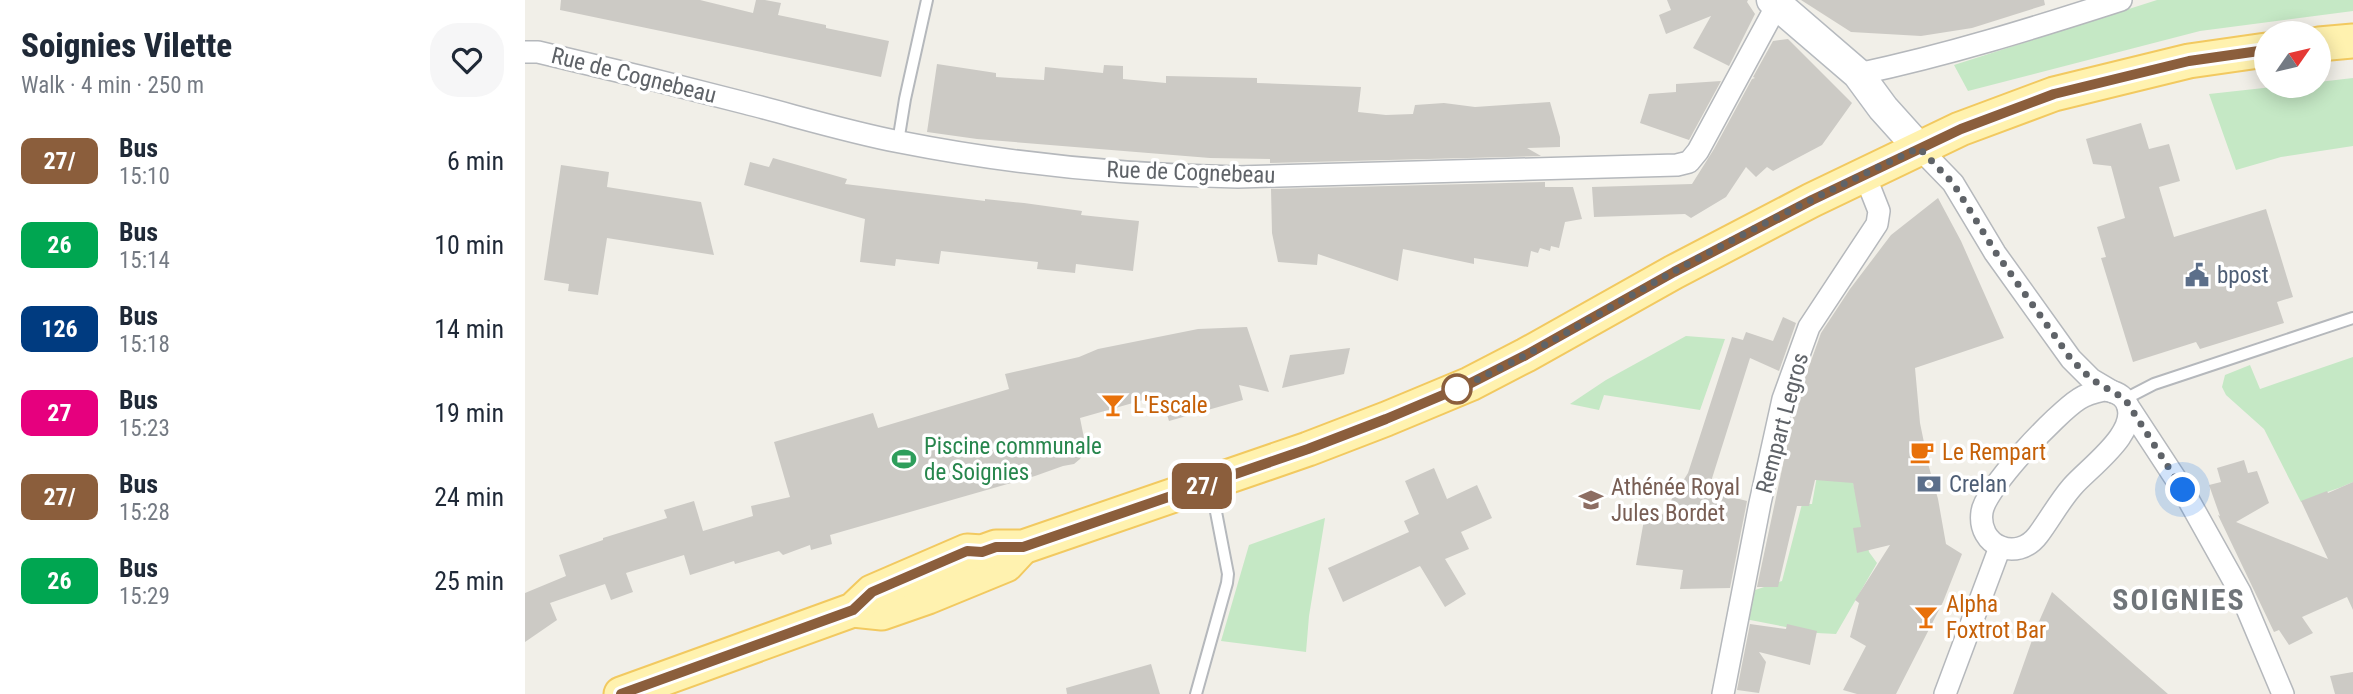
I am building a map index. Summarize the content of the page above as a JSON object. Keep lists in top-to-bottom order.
{
  "streets": {
    "street": ["Rue de Cognebeau", "Rempart Legros"]
  },
  "districts": ["SOIGNIES"],
  "places": {
    "public building": ["bpost"],
    "bar": ["L'Escale", "Alpha Foxtrot Bar"],
    "cafe": ["Le Rempart"],
    "sports": ["Piscine communale de Soignies"],
    "bank": ["Crelan"],
    "school or university": ["Athénée Royal Jules Bordet"]
  },
  "lines": ["bus line 27/"],
  "north": "top right",
  "page": {
    "heading": ["Soignies Vilette", "Walk · 4 min · 250 m"],
    "on_map": "27/",
    "list": [
      {
        "mark": "27/",
        "name": "Bus",
        "note": "15:10",
        "value": "6 min"
      },
      {
        "mark": "26",
        "name": "Bus",
        "note": "15:14",
        "value": "10 min"
      },
      {
        "mark": "126",
        "name": "Bus",
        "note": "15:18",
        "value": "14 min"
      },
      {
        "mark": "27",
        "name": "Bus",
        "note": "15:23",
        "value": "19 min"
      },
      {
        "mark": "27/",
        "name": "Bus",
        "note": "15:28",
        "value": "24 min"
      },
      {
        "mark": "26",
        "name": "Bus",
        "note": "15:29",
        "value": "25 min"
      }
    ]
  }
}
